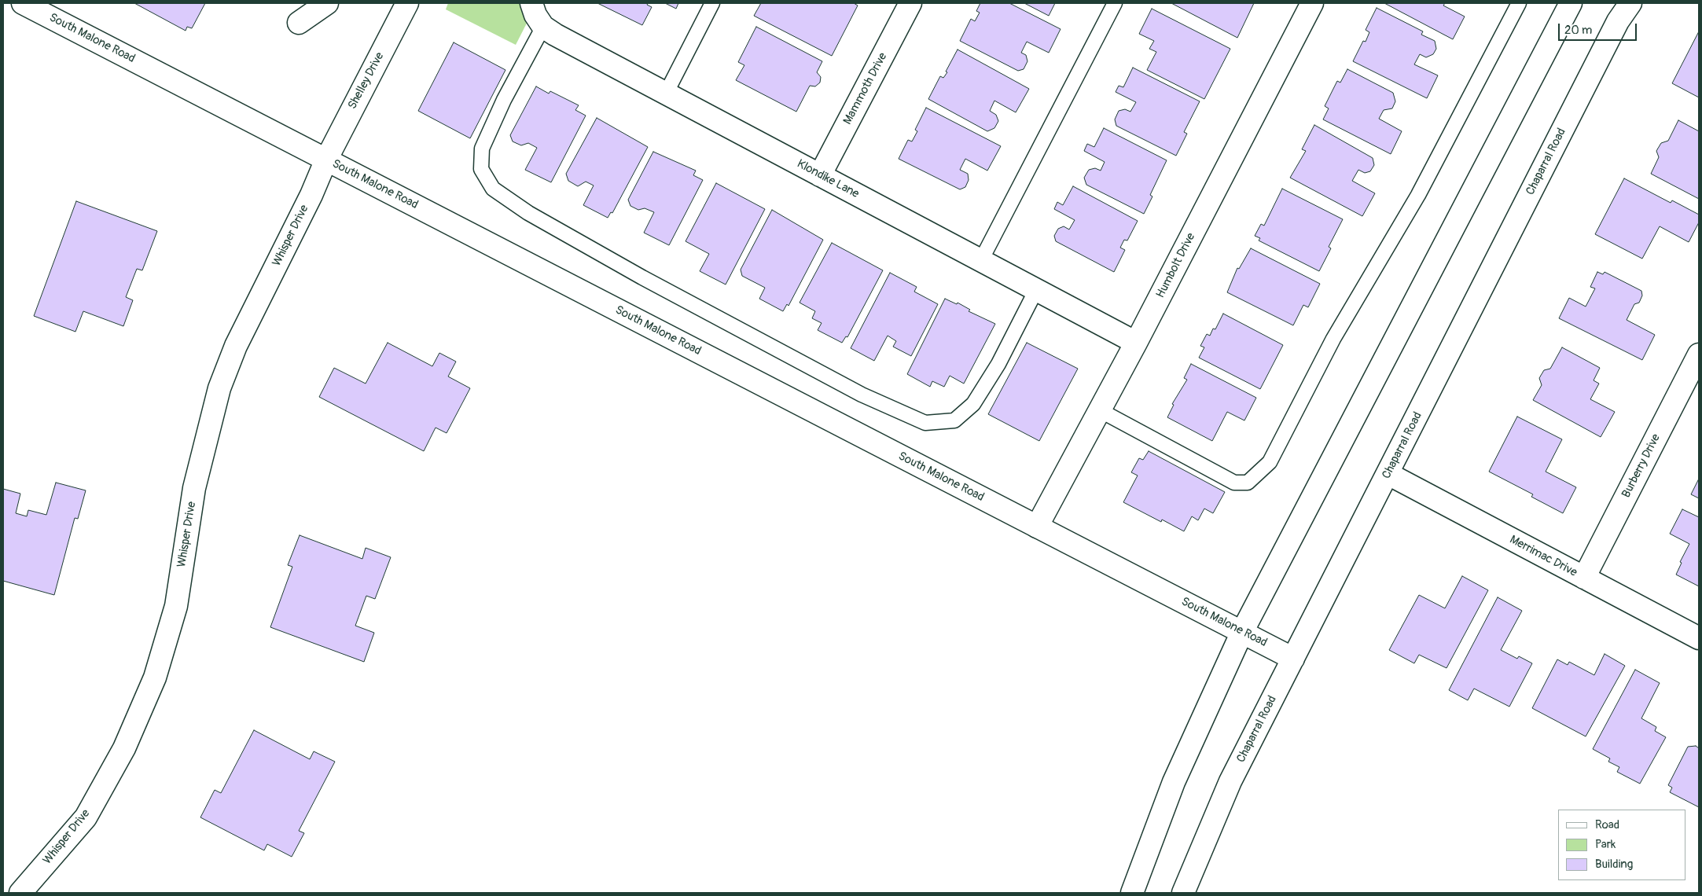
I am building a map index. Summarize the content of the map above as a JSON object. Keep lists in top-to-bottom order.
{
  "streets": {
    "street": [
      "South Malone Road",
      "Shelley Drive",
      "Mammoth Drive",
      "Chaparral Road",
      "Klondike Lane",
      "Whisper Drive",
      "Humbolt Drive",
      "Burberry Drive",
      "Merrimac Drive"
    ]
  },
  "crossings": [
    ["South Malone Road", "Shelley Drive"],
    ["South Malone Road", "Chaparral Road"],
    ["South Malone Road", "Whisper Drive"],
    ["South Malone Road", "Humbolt Drive"],
    ["Shelley Drive", "Whisper Drive"],
    ["Mammoth Drive", "Klondike Lane"],
    ["Chaparral Road", "Merrimac Drive"],
    ["Klondike Lane", "Humbolt Drive"],
    ["Burberry Drive", "Merrimac Drive"]
  ],
  "legend": ["Road", "Park", "Building"],
  "scale_bar": "20 m"
}
